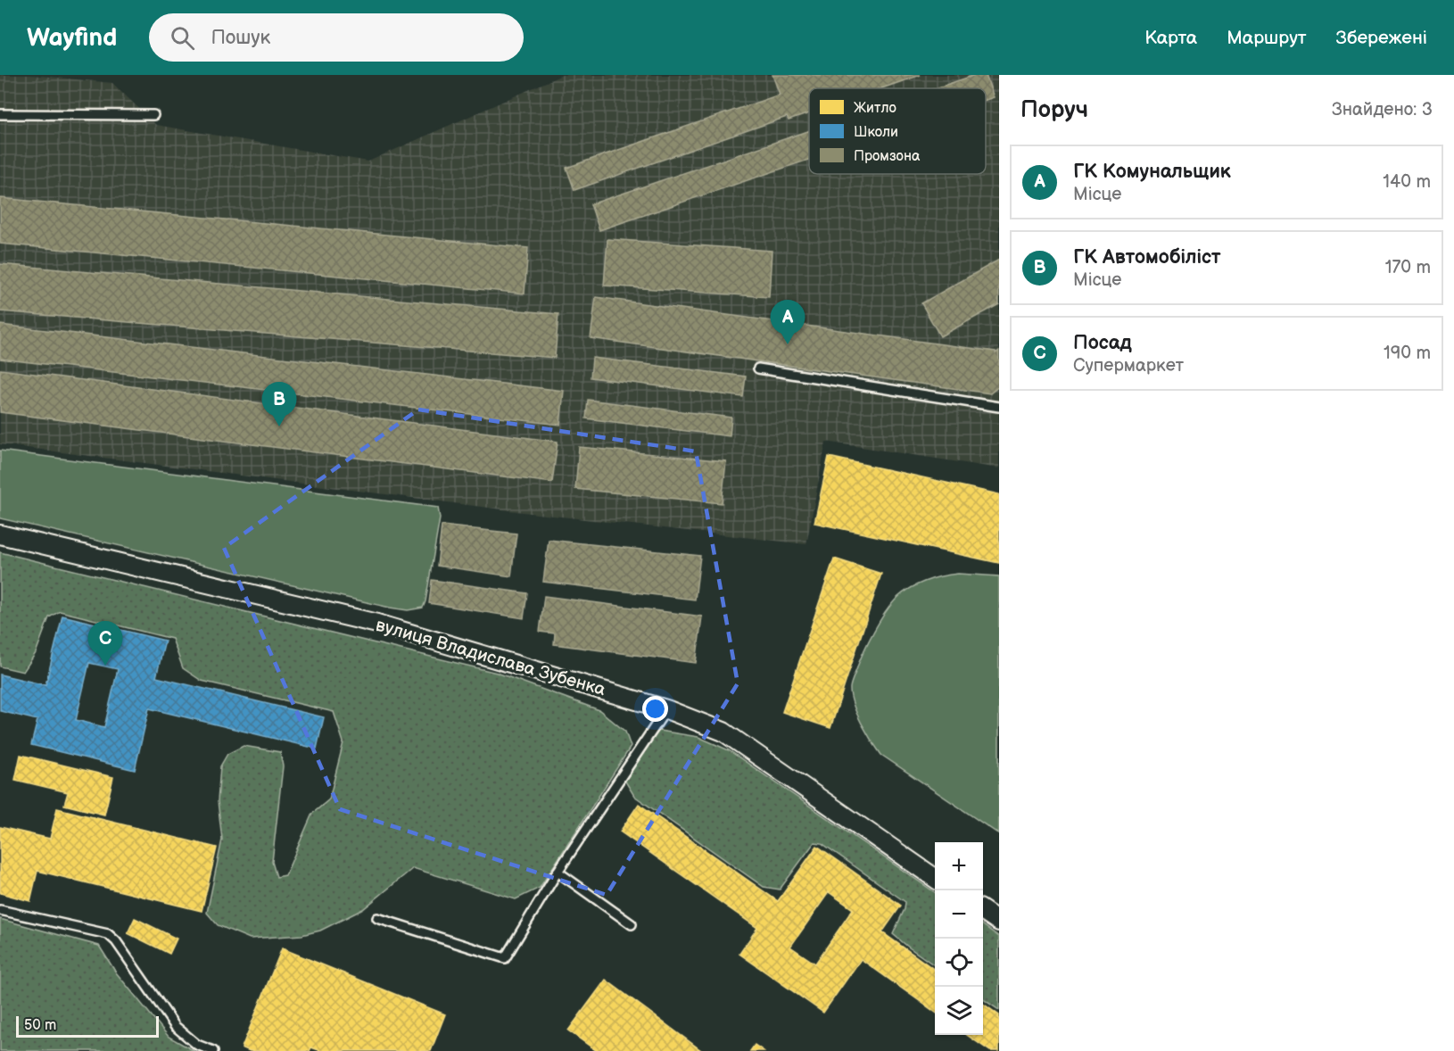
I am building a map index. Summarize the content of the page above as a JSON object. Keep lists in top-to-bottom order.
{
  "streets": {
    "street": ["вулиця Владислава Зубенка"]
  },
  "legend": ["Житло", "Школи", "Промзона"],
  "scale_bar": "50 m",
  "page": {
    "header": "Wayfind",
    "search": "Пошук",
    "nav": ["Карта", "Маршрут", "Збережені"],
    "heading": ["Поруч", "Знайдено: 3"],
    "list": [
      {
        "mark": "A",
        "name": "ГК Комунальщик",
        "note": "Місце",
        "value": "140 m"
      },
      {
        "mark": "B",
        "name": "ГК Автомобіліст",
        "note": "Місце",
        "value": "170 m"
      },
      {
        "mark": "C",
        "name": "Посад",
        "note": "Супермаркет",
        "value": "190 m"
      }
    ],
    "pins": ["A", "B", "C"],
    "map_buttons": ["+", "−"],
    "scale": "50 m"
  }
}
